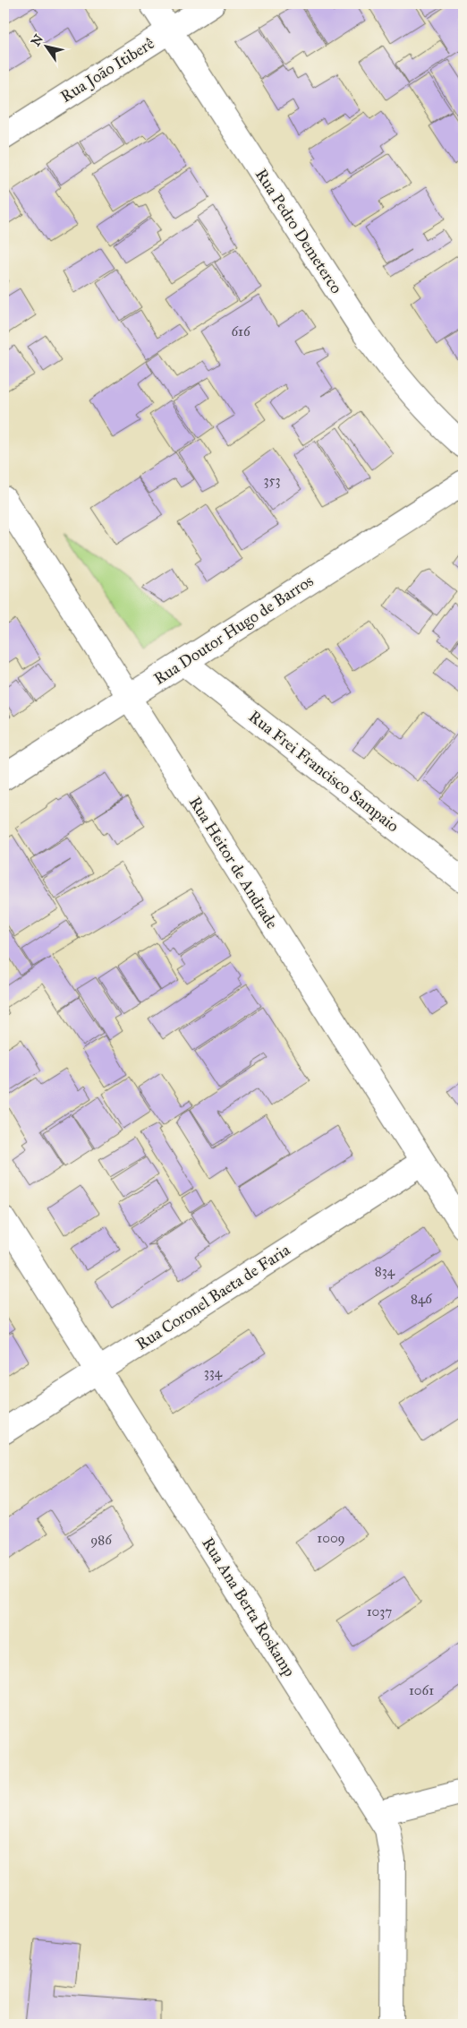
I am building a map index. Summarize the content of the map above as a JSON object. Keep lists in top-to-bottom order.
{
  "streets": {
    "street": [
      "Rua João Itiberê",
      "Rua Pedro Demeterco",
      "Rua Doutor Hugo de Barros",
      "Rua Frei Francisco Sampaio",
      "Rua Heitor de Andrade",
      "Rua Coronel Baeta de Faria",
      "Rua Ana Berta Roskamp"
    ]
  },
  "crossings": [
    ["Rua João Itiberê", "Rua Pedro Demeterco"],
    ["Rua Doutor Hugo de Barros", "Rua Frei Francisco Sampaio"],
    ["Rua Doutor Hugo de Barros", "Rua Heitor de Andrade"],
    ["Rua Heitor de Andrade", "Rua Coronel Baeta de Faria"],
    ["Rua Coronel Baeta de Faria", "Rua Ana Berta Roskamp"]
  ],
  "house_numbers": [
    "616",
    "353",
    "834",
    "846",
    "334",
    "1009",
    "986",
    "1037",
    "1061"
  ],
  "north": "top left"
}
